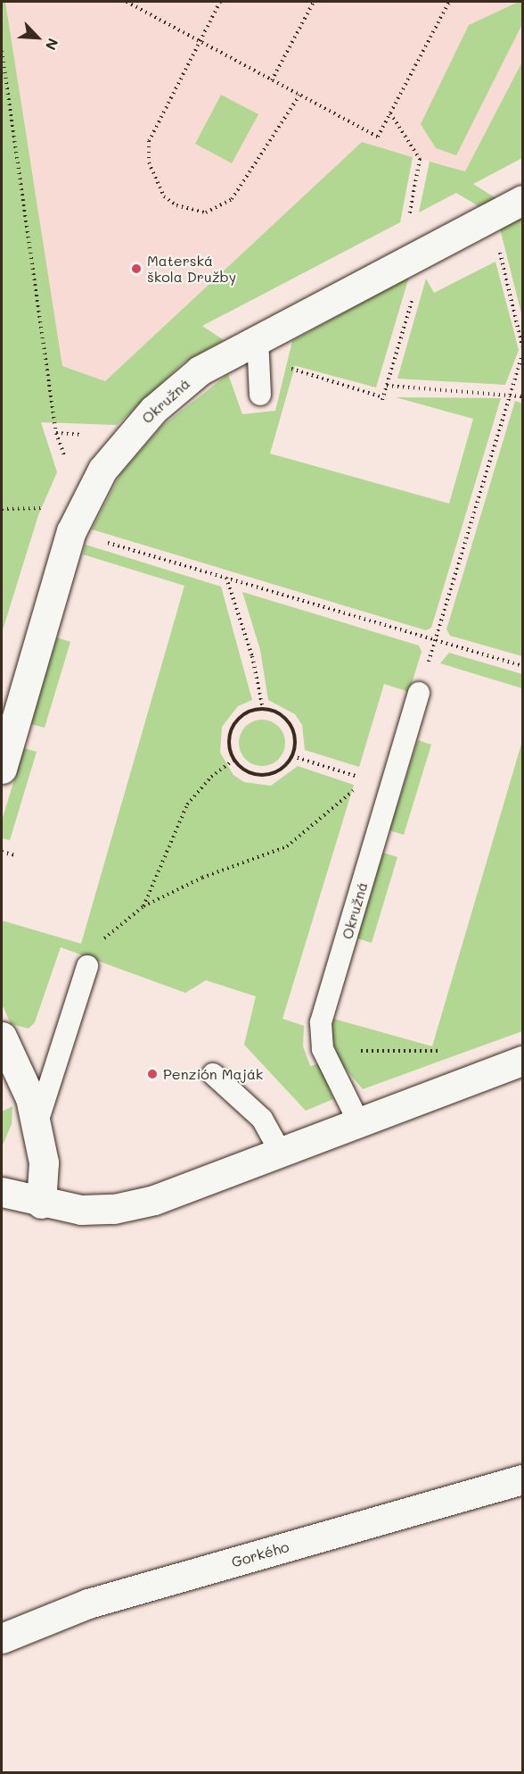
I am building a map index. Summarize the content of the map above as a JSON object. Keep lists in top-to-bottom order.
{
  "streets": {
    "street": ["Okružná", "Gorkého"]
  },
  "places": ["Materská škola Družby", "Penzión Maják"],
  "north": "bottom right"
}
